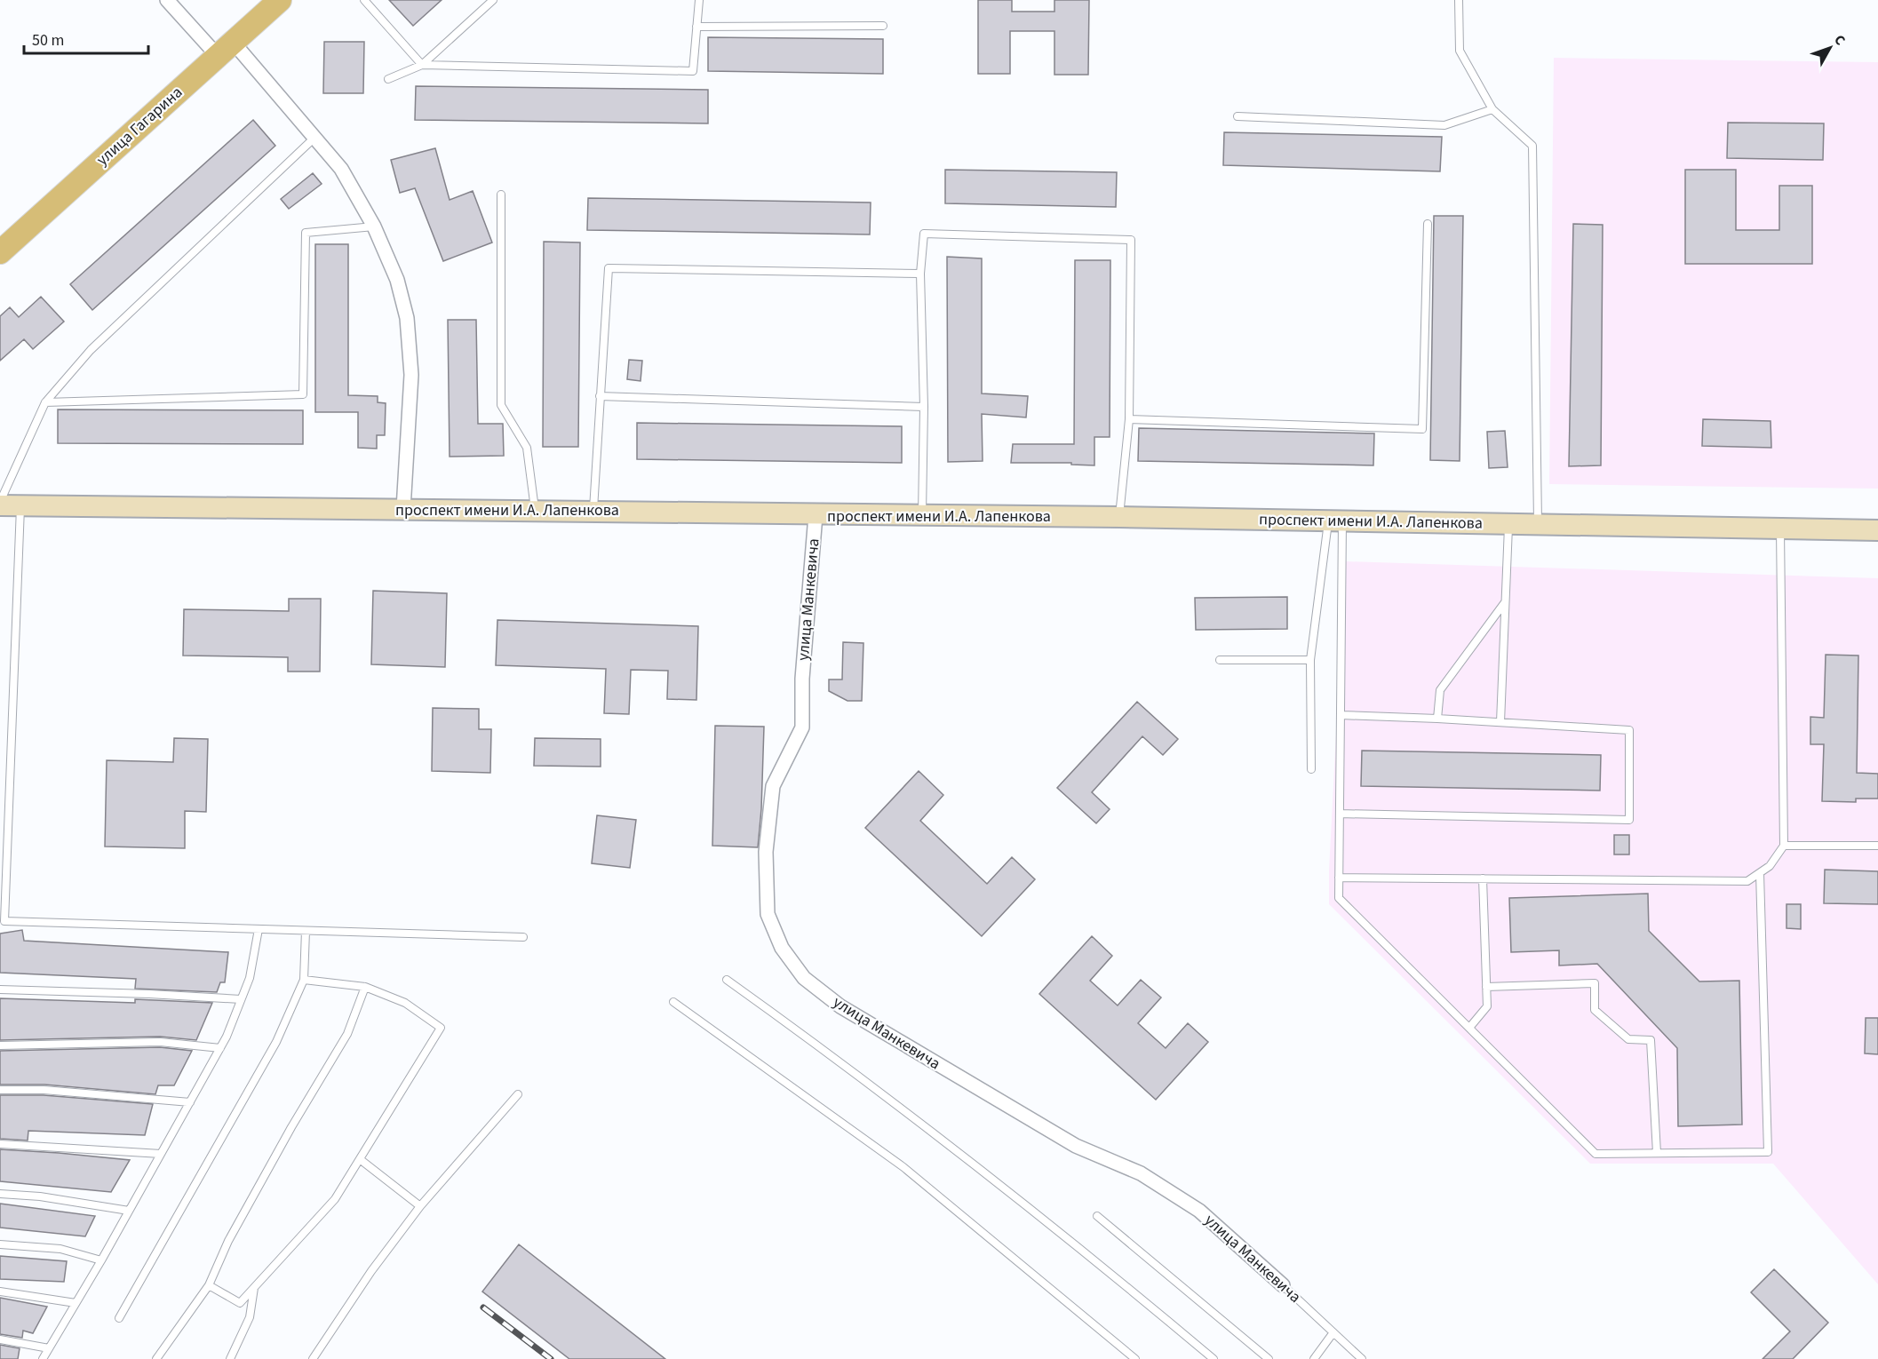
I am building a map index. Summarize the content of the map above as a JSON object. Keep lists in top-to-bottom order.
{
  "streets": {
    "main road": ["улица Гагарина", "проспект имени И.А. Лапенкова"],
    "street": ["улица Манкевича"]
  },
  "crossings": [
    ["проспект имени И.А. Лапенкова", "улица Манкевича"]
  ],
  "scale_bar": "50 m",
  "north": "top right"
}
